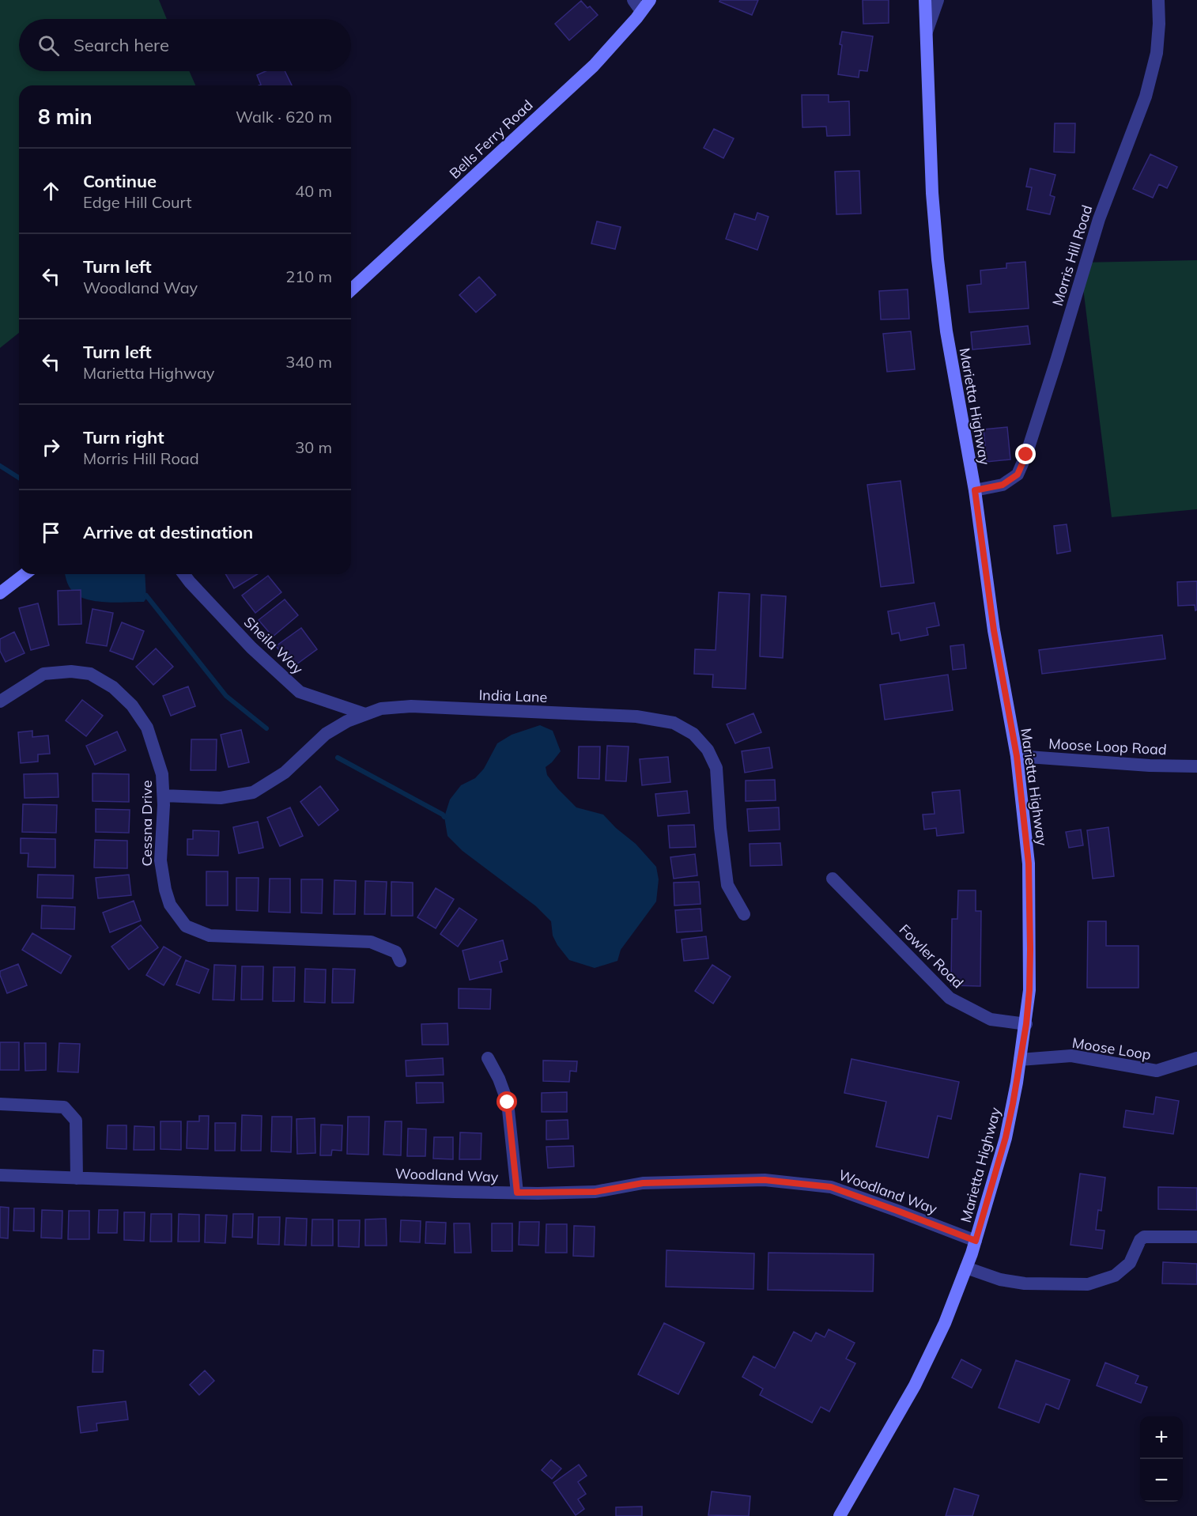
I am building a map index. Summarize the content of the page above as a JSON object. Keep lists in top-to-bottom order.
{
  "streets": {
    "main road": ["Bells Ferry Road", "Marietta Highway"],
    "street": [
      "Morris Hill Road",
      "Sheila Way",
      "India Lane",
      "Moose Loop Road",
      "Cessna Drive",
      "Fowler Road",
      "Moose Loop",
      "Woodland Way"
    ]
  },
  "crossings": [
    ["Morris Hill Road", "Marietta Highway"],
    ["Marietta Highway", "Moose Loop Road"],
    ["Marietta Highway", "Fowler Road"],
    ["Marietta Highway", "Moose Loop"],
    ["Marietta Highway", "Woodland Way"],
    ["Sheila Way", "India Lane"],
    ["India Lane", "Cessna Drive"]
  ],
  "page": {
    "search": "Search here",
    "heading": ["8 min", "Walk · 620 m"],
    "list": [
      ["Continue", "Edge Hill Court", "40 m"],
      ["Turn left", "Woodland Way", "210 m"],
      ["Turn left", "Marietta Highway", "340 m"],
      ["Turn right", "Morris Hill Road", "30 m"],
      "Arrive at destination"
    ],
    "map_buttons": ["+", "−"]
  }
}
